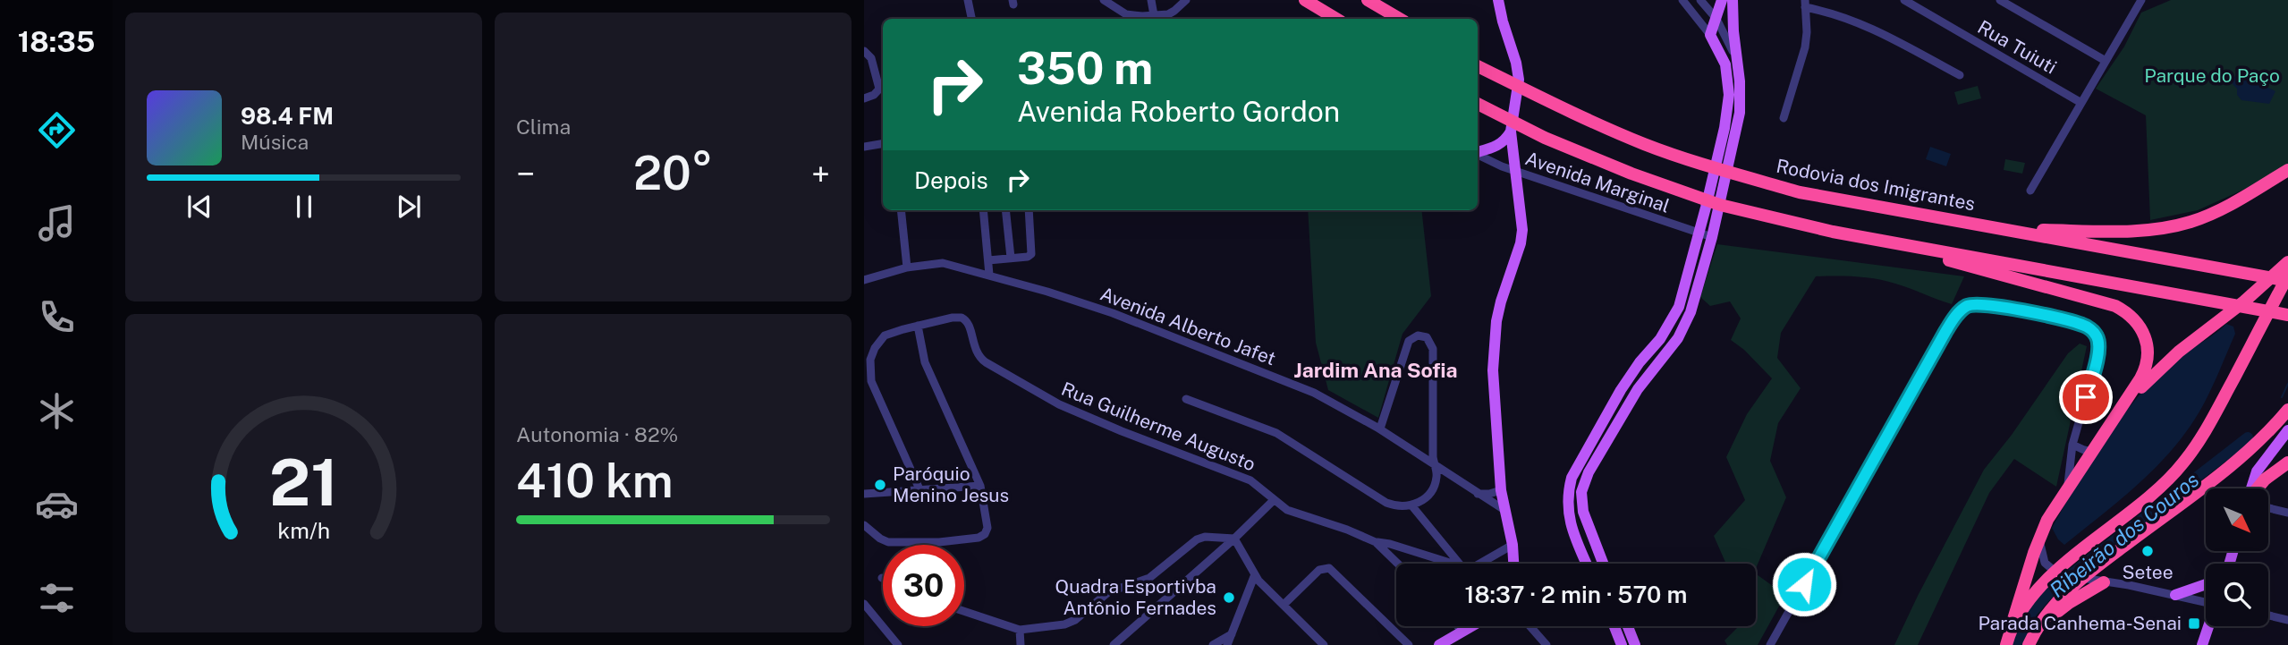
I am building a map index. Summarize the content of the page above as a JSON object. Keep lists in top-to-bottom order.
{
  "streets": {
    "highway": ["Rodovia dos Imigrantes"],
    "street": [
      "Rua Tuiuti",
      "Avenida Marginal",
      "Avenida Alberto Jafet",
      "Rua Guilherme Augusto"
    ]
  },
  "districts": ["Jardim Ana Sofia"],
  "water": ["Ribeirão dos Couros"],
  "parks": ["Parque do Paço"],
  "places": {
    "other": ["Paróquio Menino Jesus", "Setee", "Quadra Esportivba Antônio Fernades"],
    "transit": ["Parada Canhema-Senai"]
  },
  "north": "bottom right",
  "page": {
    "tabs": "18:35",
    "tile": [
      "Clima",
      ["Autonomia · 82%", "410 km"]
    ],
    "turn": ["350 m", "Avenida Roberto Gordon"],
    "song": ["98.4 FM", "Música"],
    "heat": ["−", "20°", "+"],
    "then": "Depois",
    "limit": "30",
    "trip": "18:37 · 2 min · 570 m",
    "gauge": ["21", "km/h"]
  }
}
